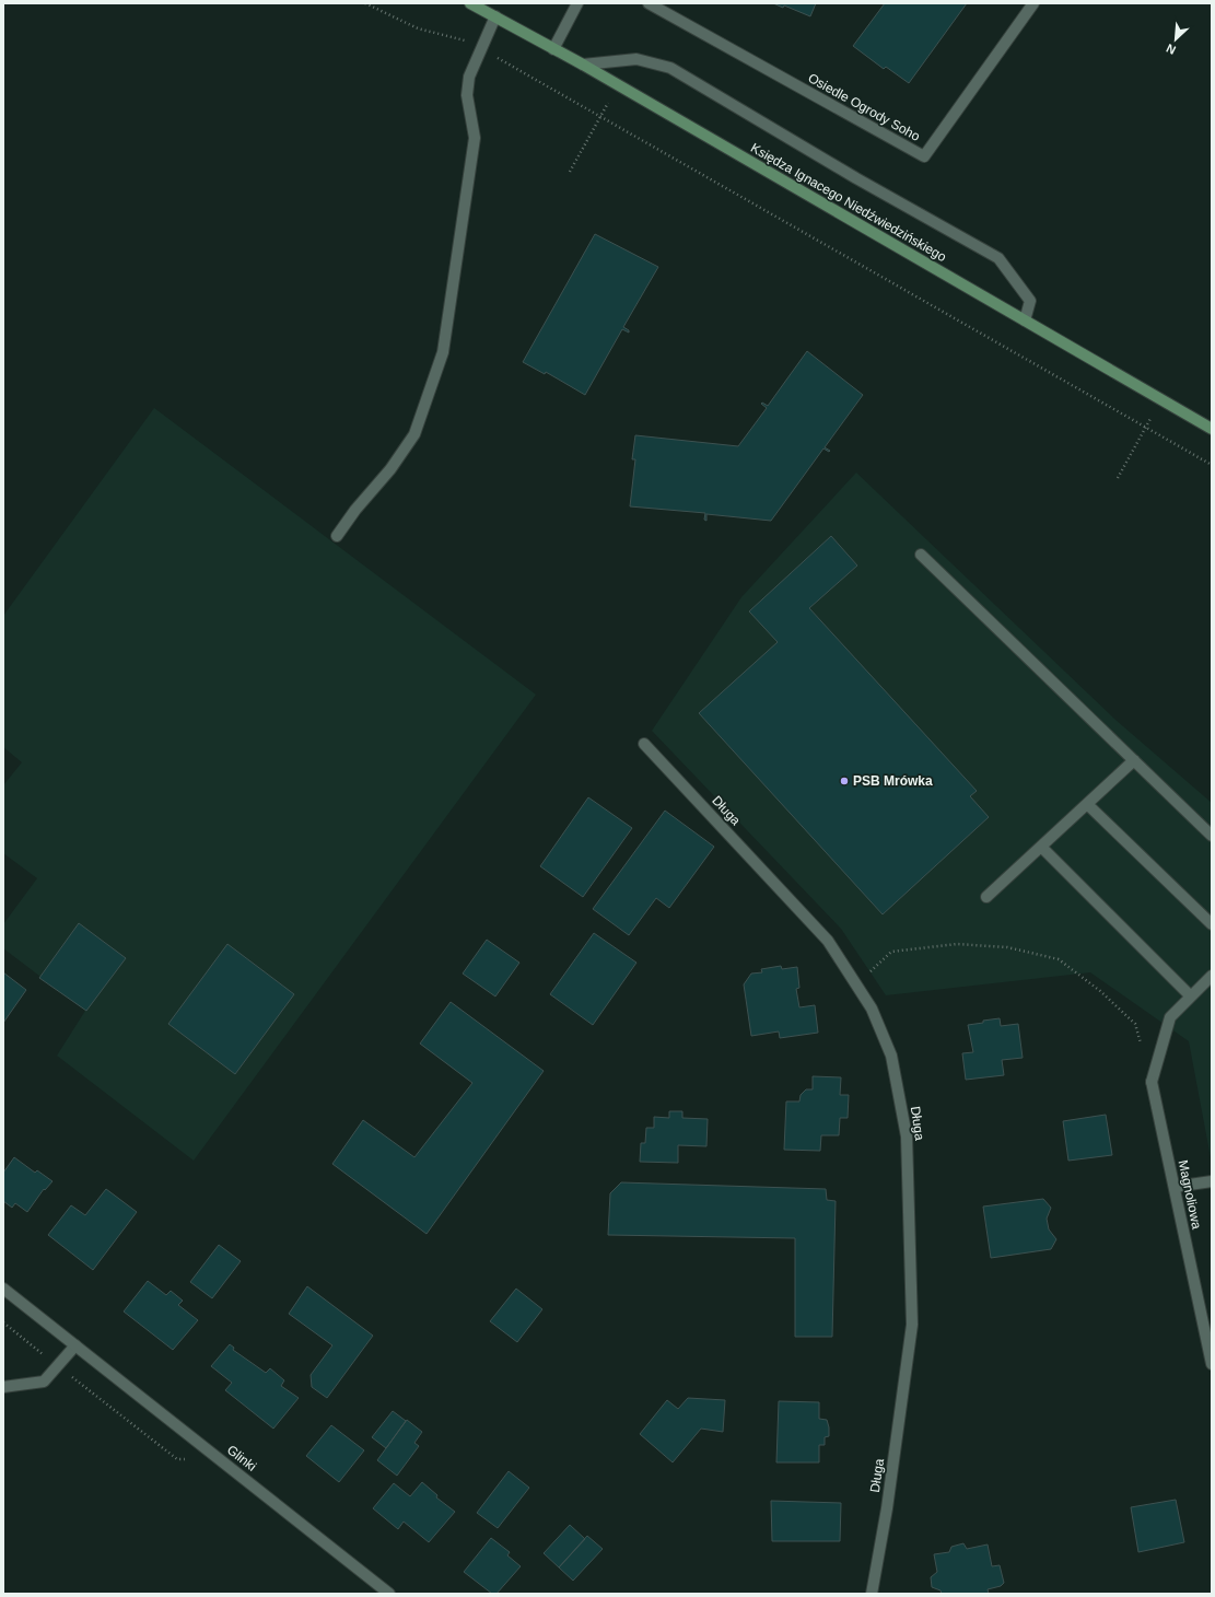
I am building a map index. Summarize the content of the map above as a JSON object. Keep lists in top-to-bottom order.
{
  "streets": {
    "main road": ["Księdza Ignacego Niedźwiedzińskiego"],
    "street": [
      "Osiedle Ogrody Soho",
      "Długa",
      "Magnoliowa",
      "Glinki"
    ]
  },
  "places": ["PSB Mrówka"],
  "north": "bottom left"
}
